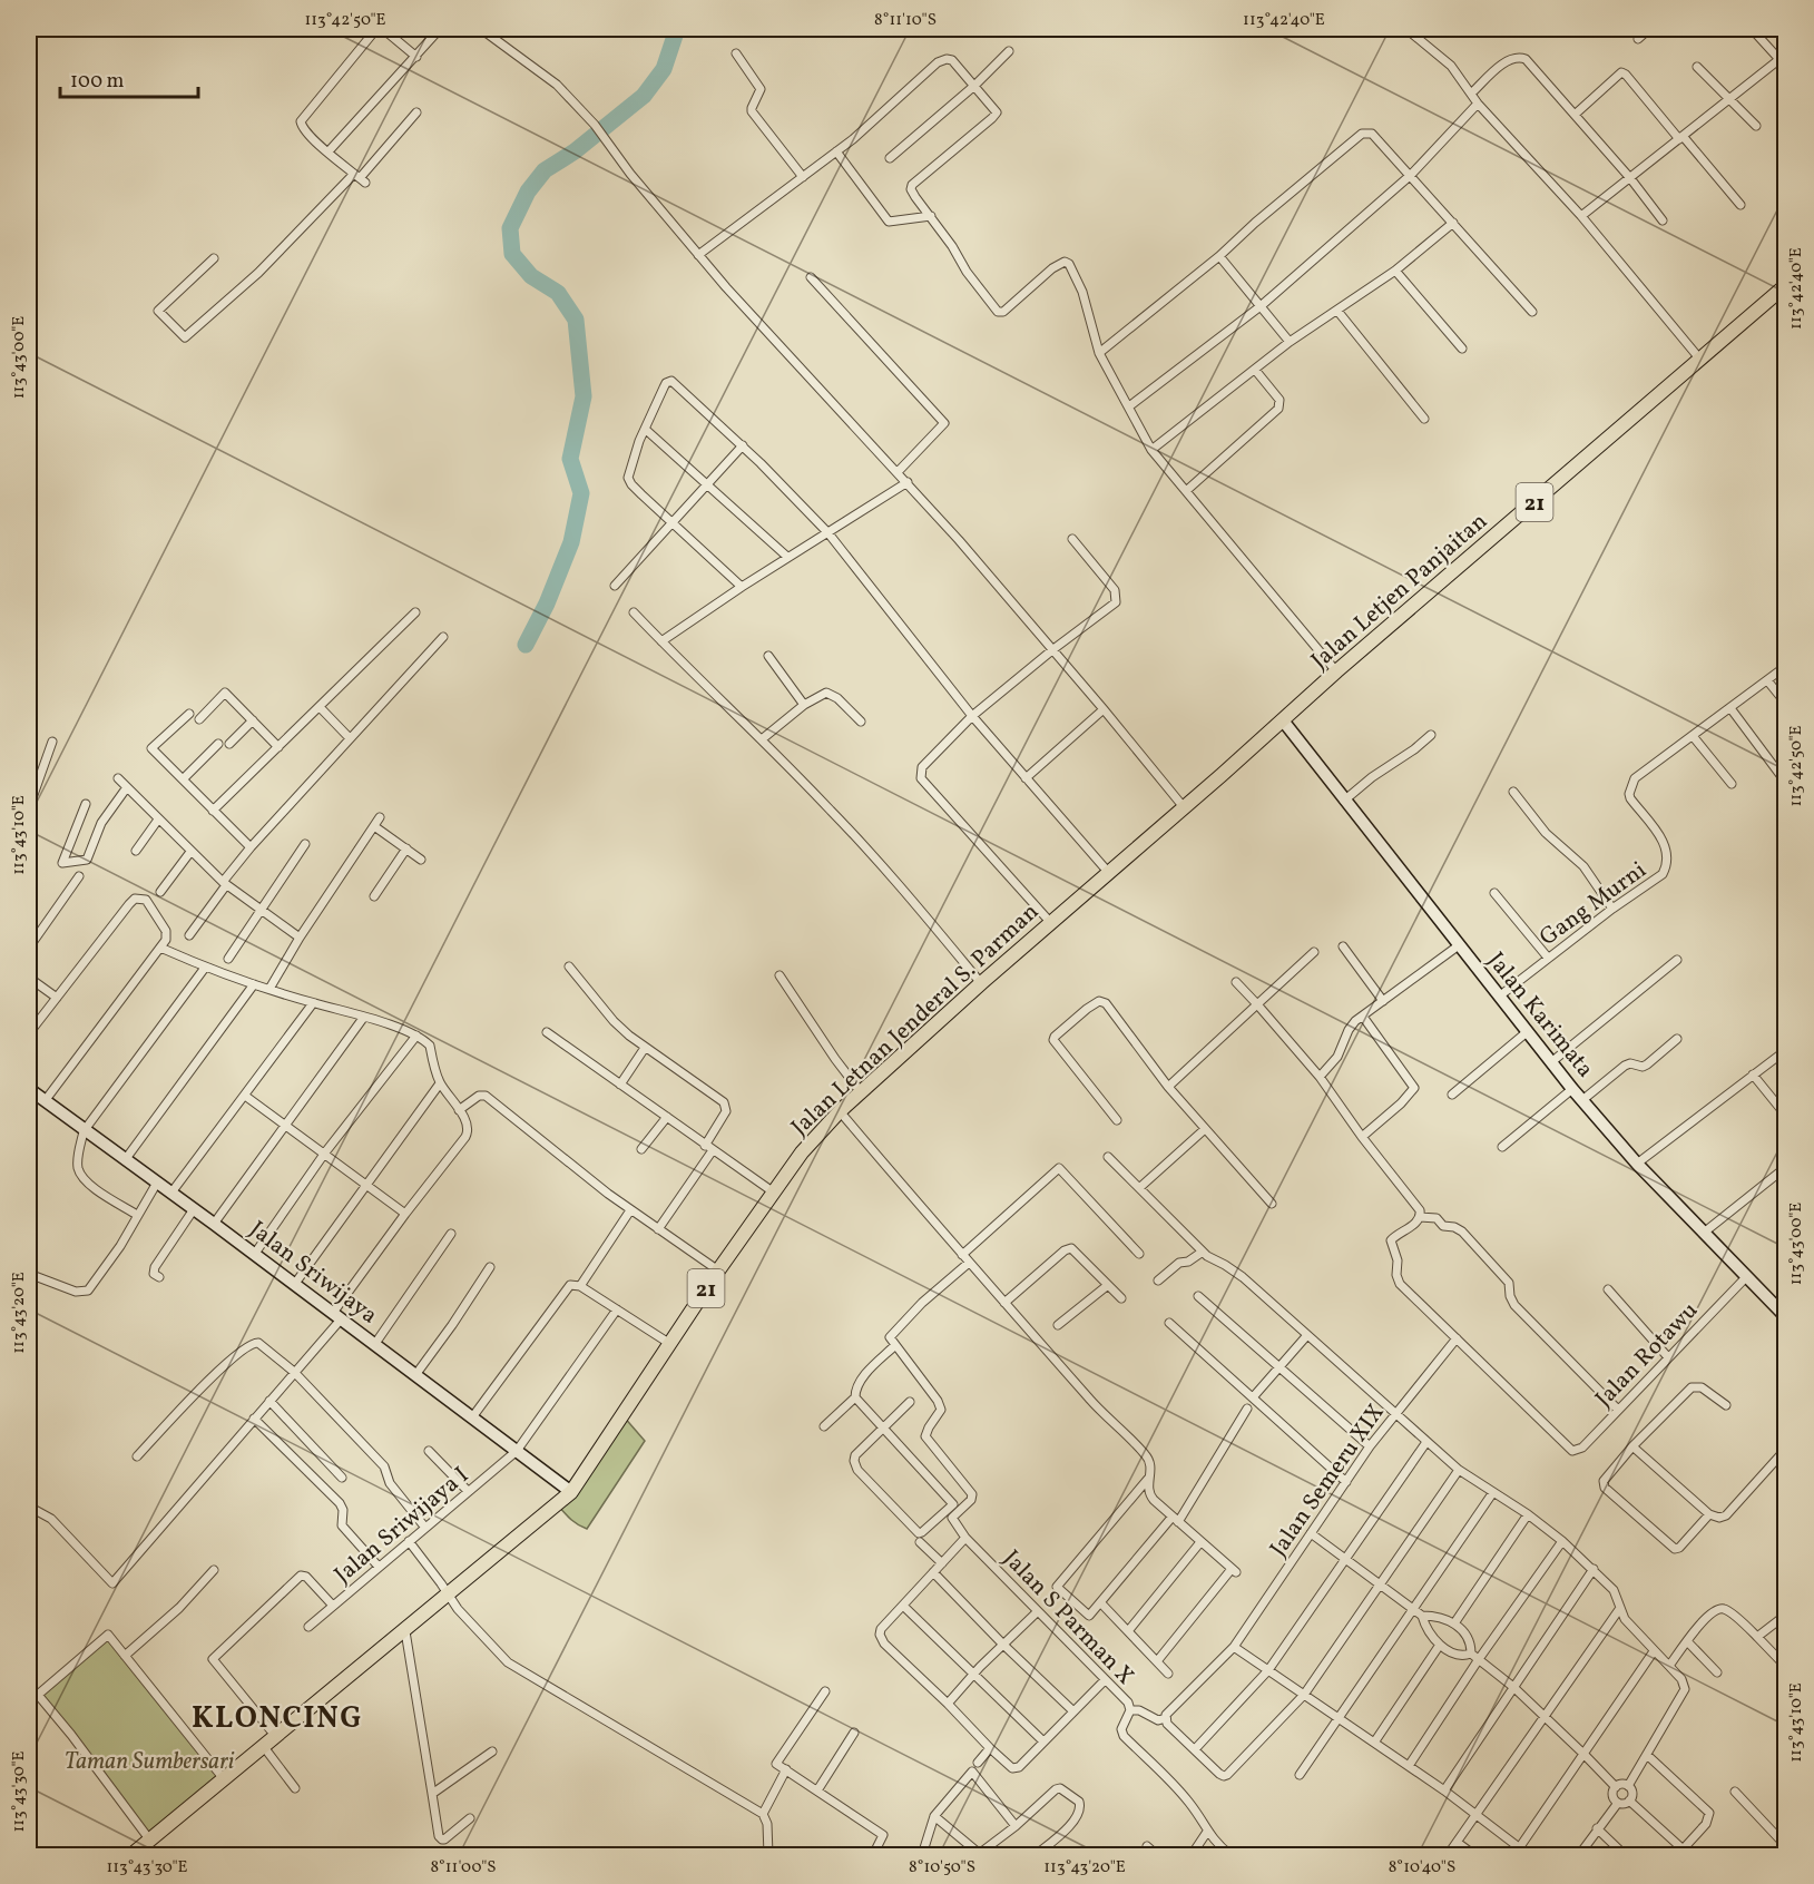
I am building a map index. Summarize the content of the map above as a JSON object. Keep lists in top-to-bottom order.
{
  "streets": {
    "highway": ["21", "Jalan Letjen Panjaitan", "Jalan Letnan Jenderal S. Parman"],
    "main road": ["Jalan Karimata", "Jalan Sriwijaya"],
    "street": [
      "Gang Murni",
      "Jalan Rotawu",
      "Jalan Semeru XIX",
      "Jalan Sriwijaya I",
      "Jalan S Parman X"
    ]
  },
  "crossings": [
    ["Jalan Letjen Panjaitan", "Jalan Karimata"],
    ["Jalan Letjen Panjaitan", "Jalan Letnan Jenderal S. Parman"],
    ["Gang Murni", "Jalan Karimata"],
    ["Jalan Karimata", "Jalan Letnan Jenderal S. Parman"],
    ["Jalan Karimata", "Jalan Rotawu"],
    ["Jalan Letnan Jenderal S. Parman", "Jalan Sriwijaya"],
    ["Jalan Sriwijaya", "Jalan Sriwijaya I"],
    ["Jalan Rotawu", "Jalan Semeru XIX"]
  ],
  "districts": ["KLONCING"],
  "parks": ["Taman Sumbersari"],
  "scale_bar": "100 m",
  "coordinates": [
    "113°42'50\"E",
    "8°11'10\"S",
    "113°42'40\"E",
    "113°43'00\"E",
    "113°43'10\"E",
    "113°43'20\"E",
    "113°43'30\"E",
    "8°11'00\"S",
    "8°10'50\"S",
    "8°10'40\"S"
  ]
}
